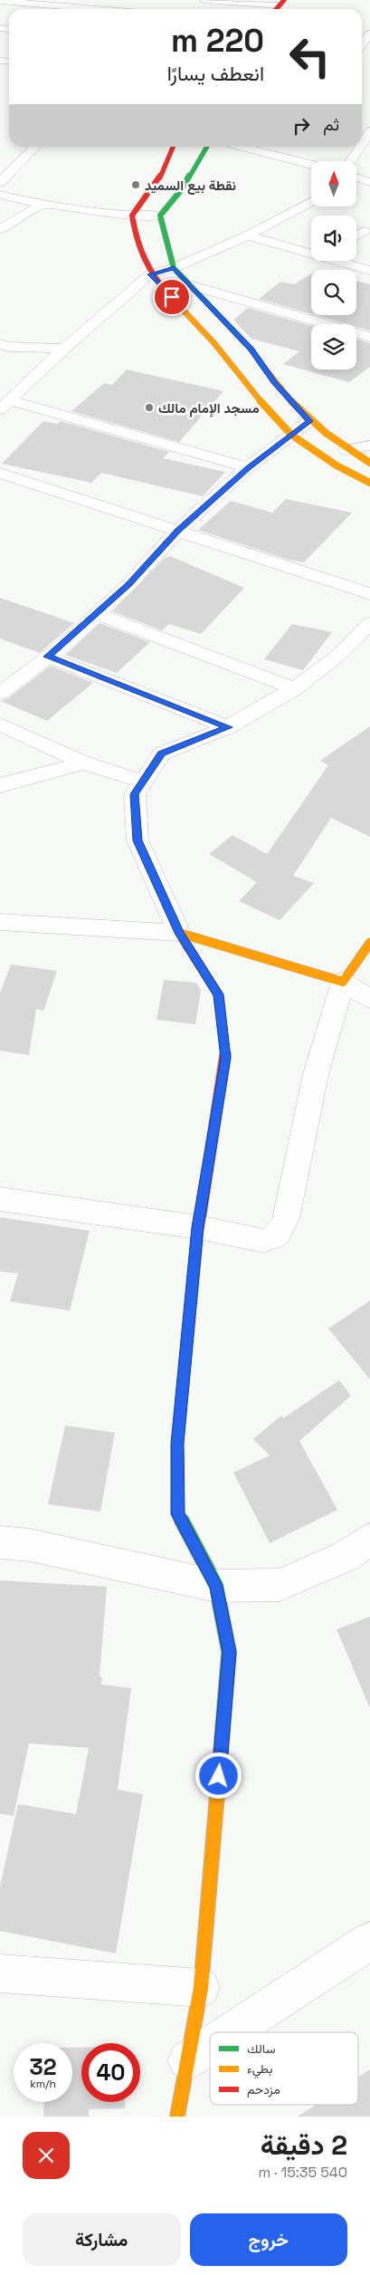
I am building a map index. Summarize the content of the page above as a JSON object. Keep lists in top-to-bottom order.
{
  "places": ["نقطة بيع السميد", "مسجد الإمام مالك"],
  "legend": ["سالك", "بطيء", "مزدحم"],
  "north": "top",
  "page": {
    "turn": ["220 m", "انعطف يسارًا"],
    "then": "ثم",
    "speed": "32 km/h",
    "limit": "40",
    "heading": ["2 دقيقة", "540 m · 15:35"],
    "buttons": ["خروج", "مشاركة"]
  }
}
